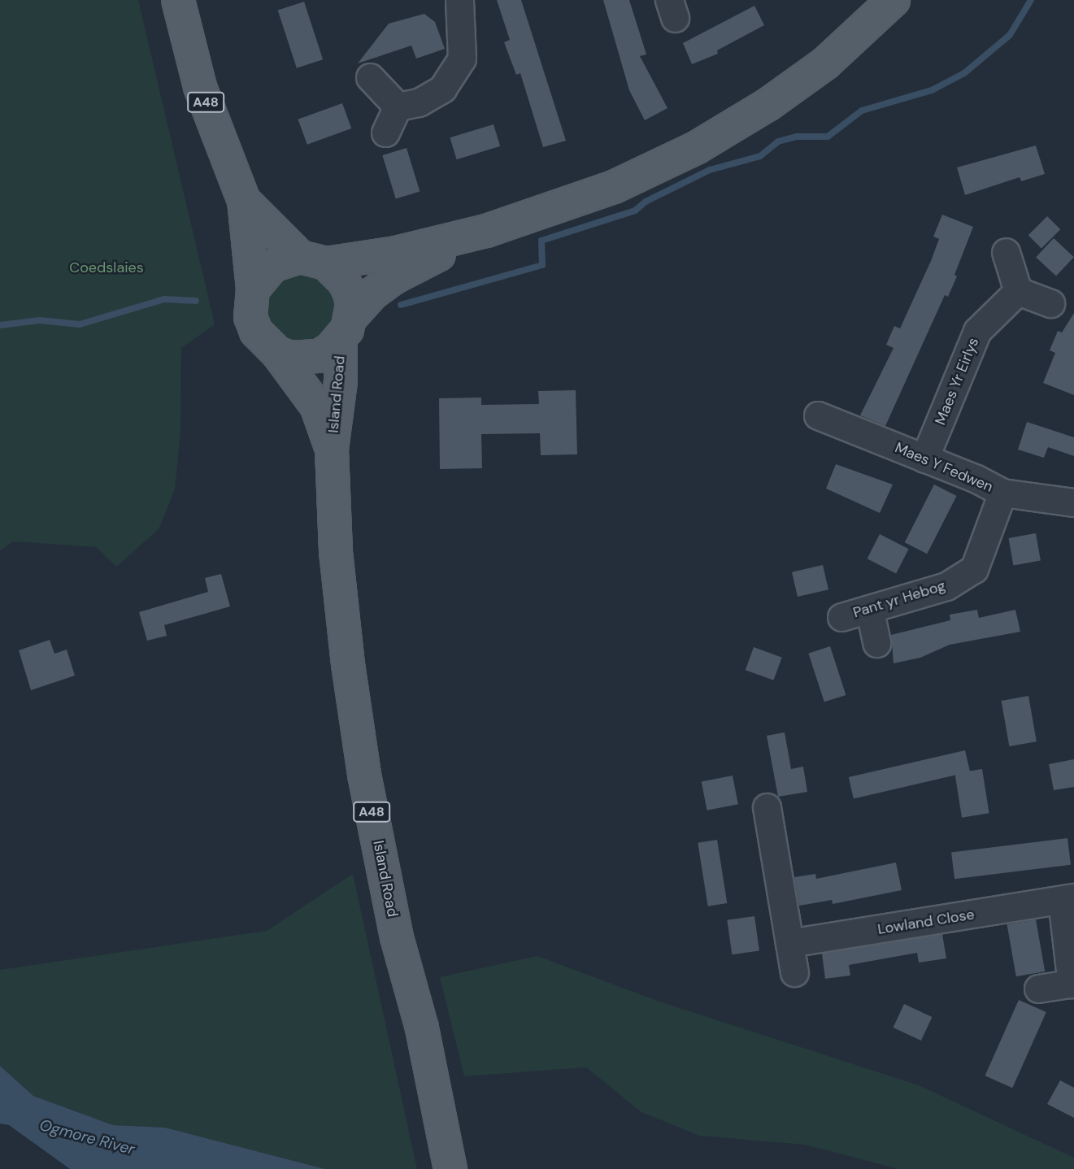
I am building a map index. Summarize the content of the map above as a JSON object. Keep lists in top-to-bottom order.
{
  "streets": {
    "main road": ["A48", "Island Road"],
    "street": [
      "Maes Yr Eirlys",
      "Maes Y Fedwen",
      "Pant yr Hebog",
      "Lowland Close"
    ]
  },
  "crossings": [
    ["A48", "Island Road"],
    ["Maes Yr Eirlys", "Maes Y Fedwen"],
    ["Maes Y Fedwen", "Pant yr Hebog"]
  ],
  "water": ["Ogmore River"],
  "parks": ["Coedslaies"]
}
